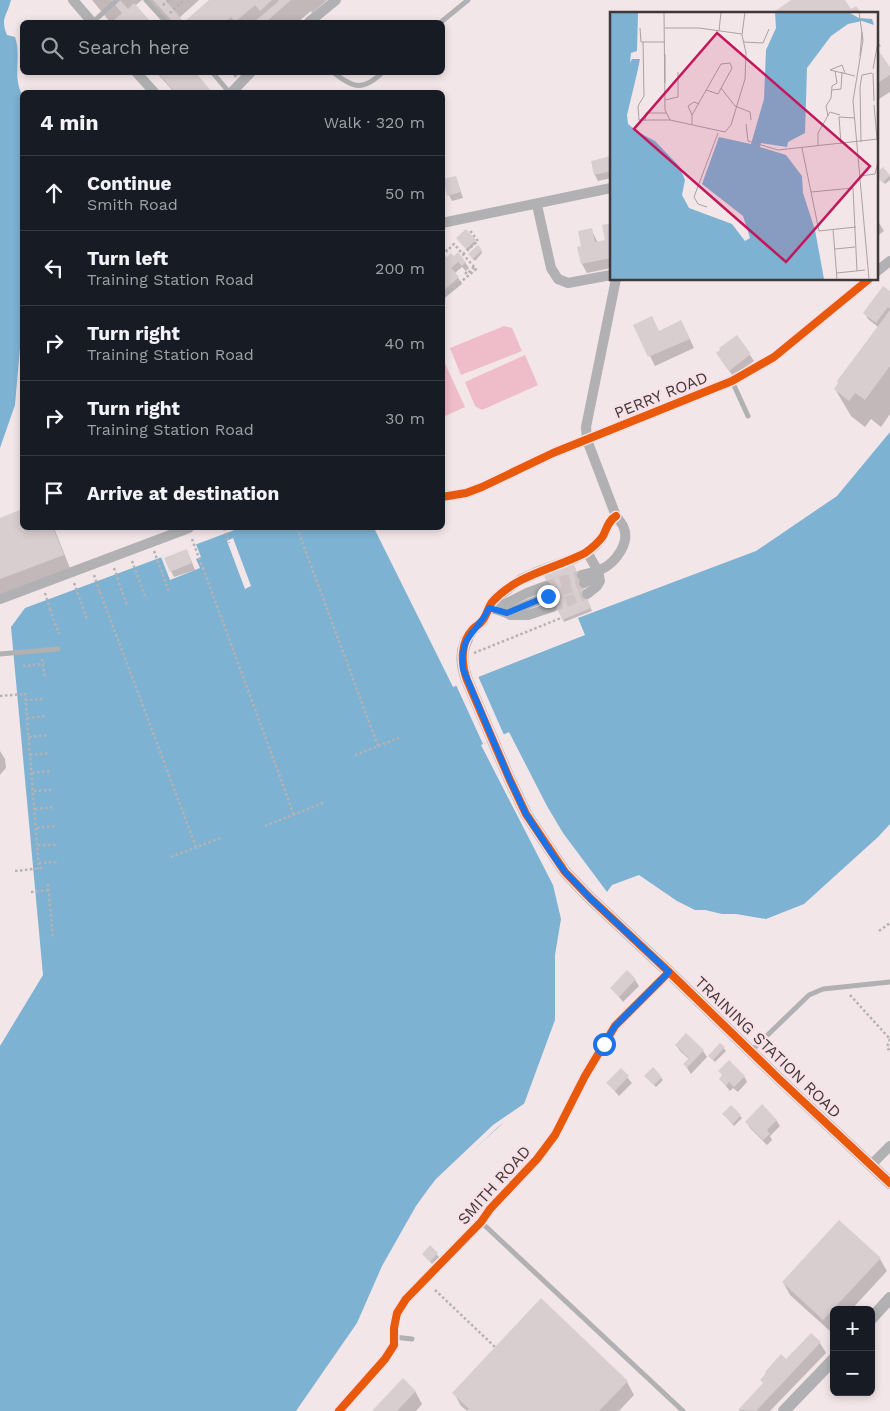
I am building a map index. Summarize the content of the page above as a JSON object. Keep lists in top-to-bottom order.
{
  "streets": {
    "street": ["PERRY ROAD", "TRAINING STATION ROAD", "SMITH ROAD"]
  },
  "crossings": [
    ["TRAINING STATION ROAD", "SMITH ROAD"]
  ],
  "page": {
    "search": "Search here",
    "heading": ["4 min", "Walk · 320 m"],
    "list": [
      ["Continue", "Smith Road", "50 m"],
      ["Turn left", "Training Station Road", "200 m"],
      ["Turn right", "Training Station Road", "40 m"],
      ["Turn right", "Training Station Road", "30 m"],
      "Arrive at destination"
    ],
    "map_buttons": ["+", "−"]
  }
}
